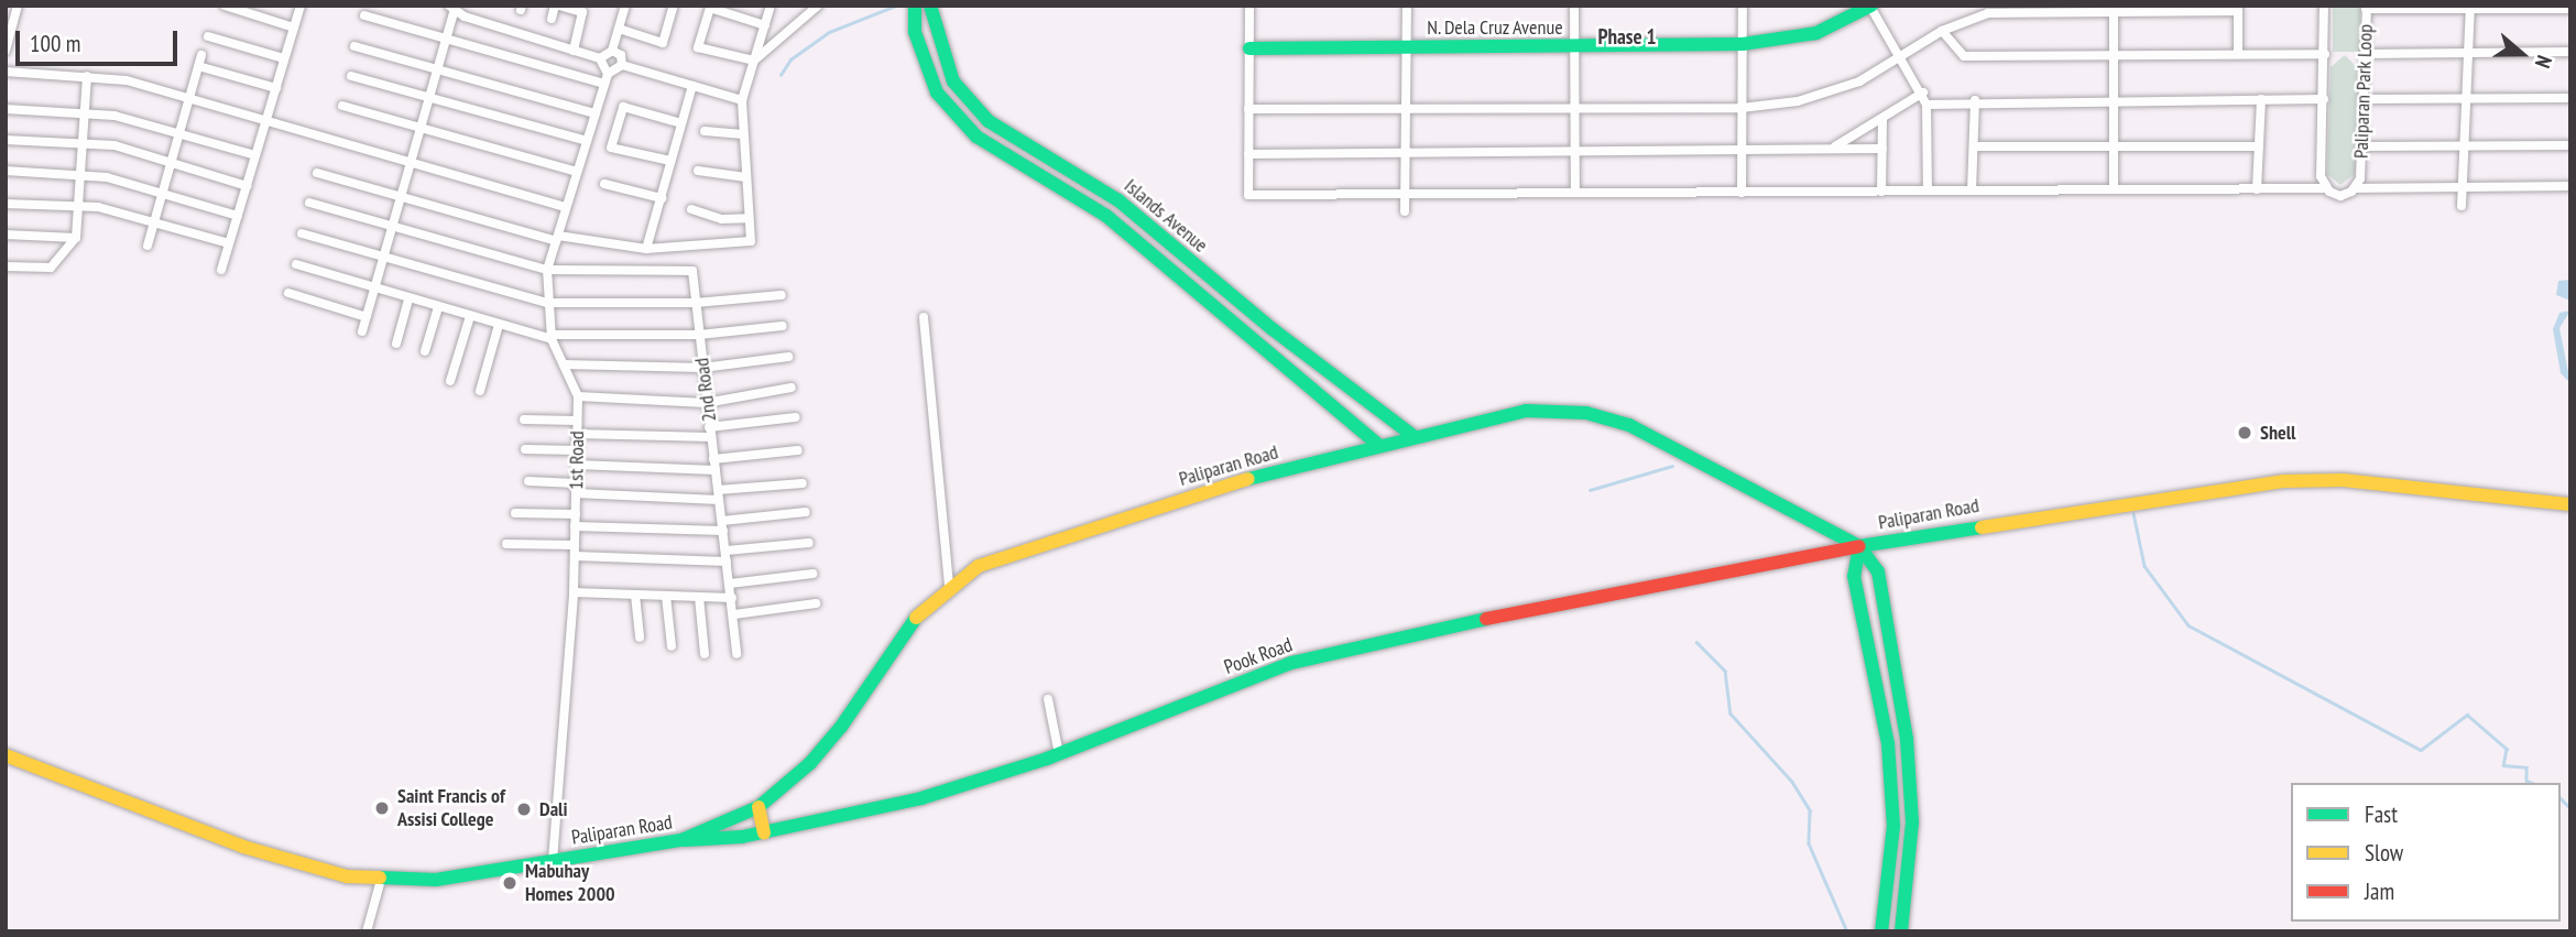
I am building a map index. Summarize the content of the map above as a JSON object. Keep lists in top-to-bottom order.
{
  "streets": {
    "street": [
      "N. Dela Cruz Avenue",
      "Paliparan Park Loop",
      "Islands Avenue",
      "2nd Road",
      "1st Road",
      "Paliparan Road",
      "Pook Road"
    ]
  },
  "crossings": [
    ["Islands Avenue", "Paliparan Road"],
    ["2nd Road", "1st Road"],
    ["1st Road", "Paliparan Road"],
    ["Paliparan Road", "Pook Road"]
  ],
  "districts": ["Phase 1"],
  "places": [
    "Shell",
    "Saint Francis of Assisi College",
    "Dali",
    "Mabuhay Homes 2000"
  ],
  "legend": ["Fast", "Slow", "Jam"],
  "scale_bar": "100 m",
  "north": "right"
}
